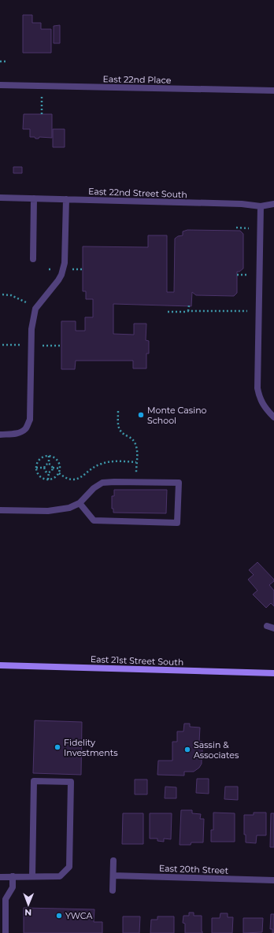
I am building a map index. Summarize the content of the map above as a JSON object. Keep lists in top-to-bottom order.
{
  "streets": {
    "main road": ["East 21st Street South"],
    "street": ["East 22nd Place", "East 22nd Street South", "East 20th Street"]
  },
  "places": [
    "Monte Casino School",
    "Fidelity Investments",
    "Sassin & Associates",
    "YWCA"
  ],
  "north": "bottom"
}
